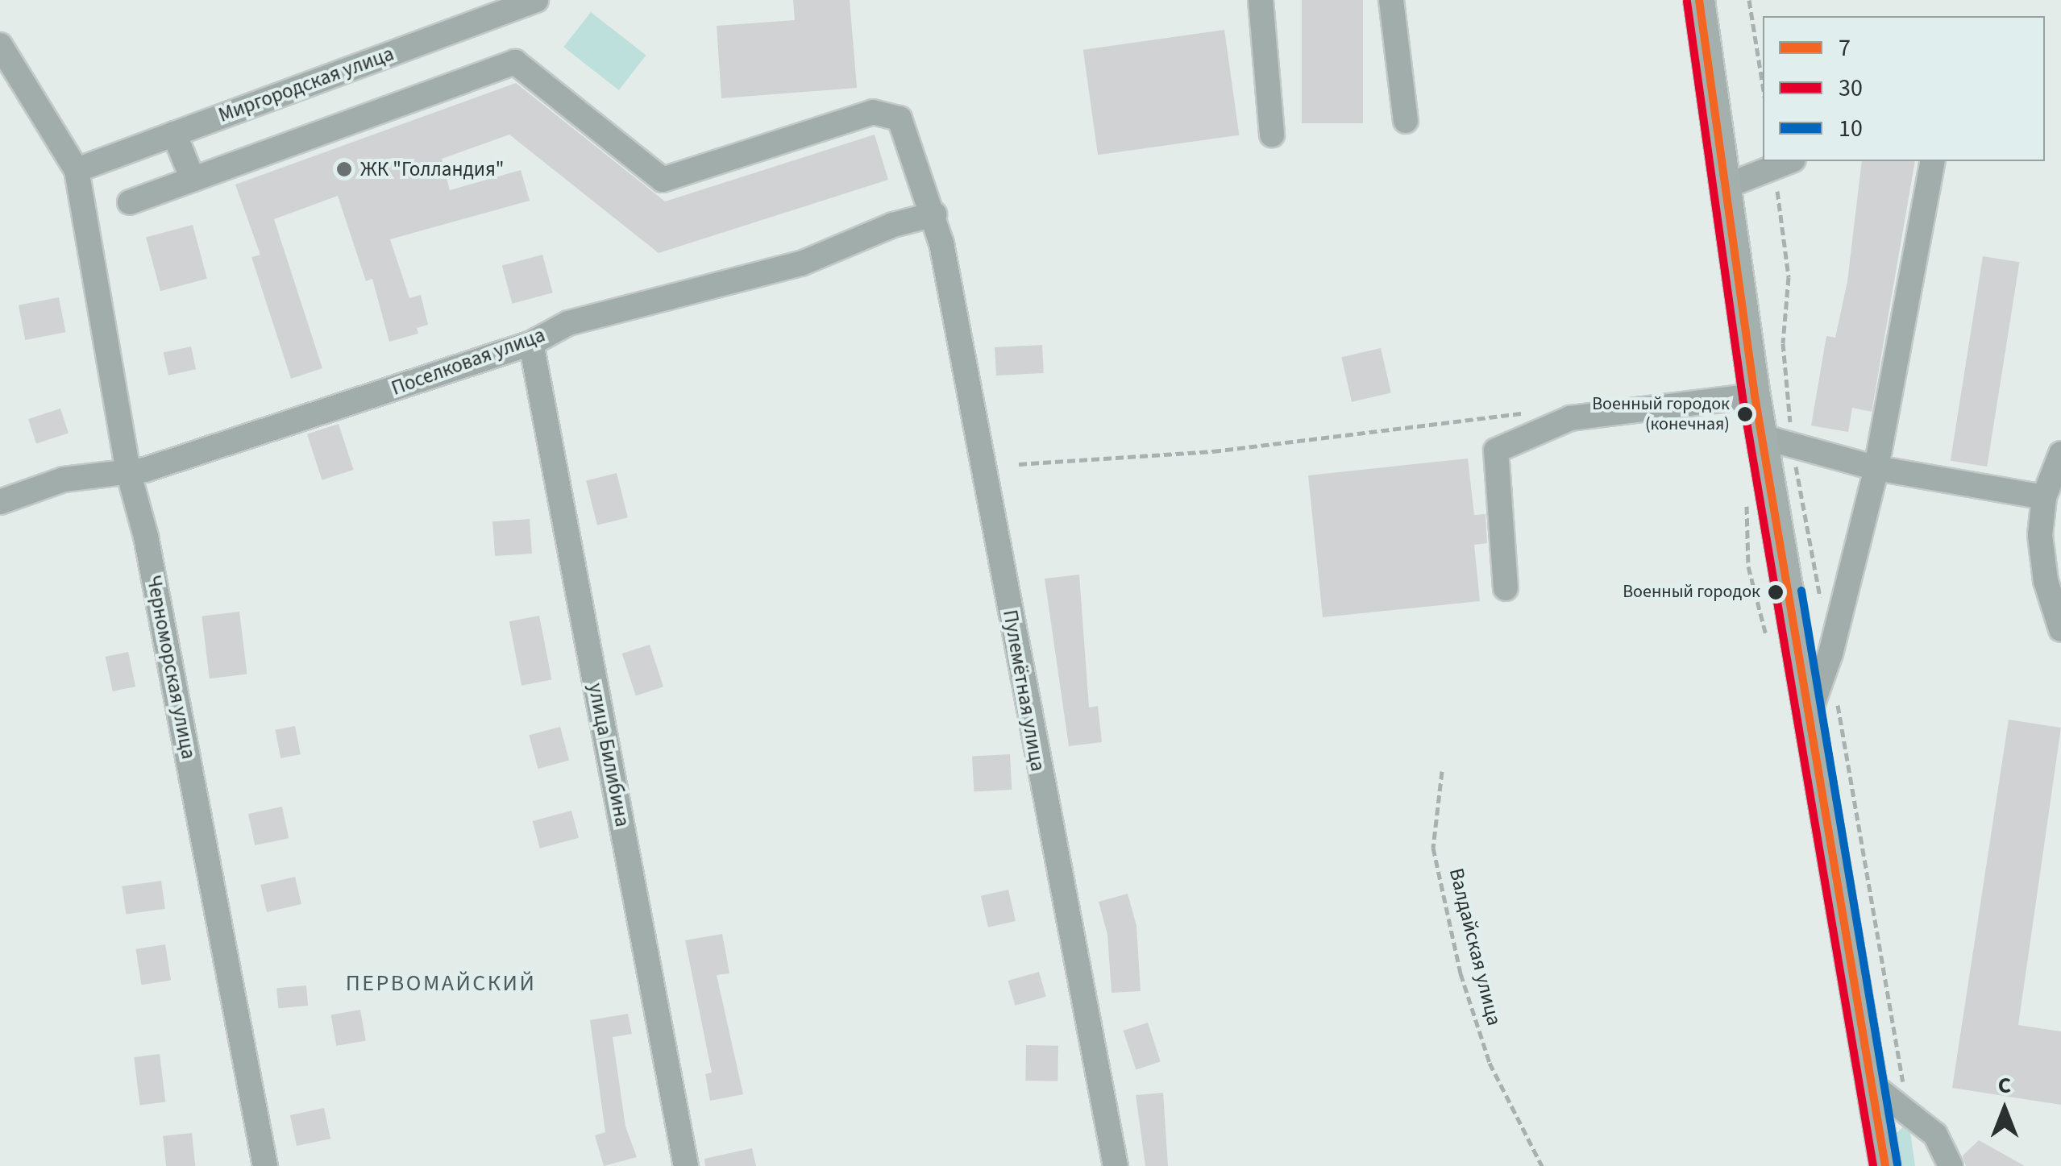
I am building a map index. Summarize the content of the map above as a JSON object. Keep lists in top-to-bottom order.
{
  "streets": {
    "street": [
      "Миргородская улица",
      "Поселковая улица",
      "Черноморская улица",
      "Пулемётная улица",
      "улица Билибина"
    ],
    "path": ["Валдайская улица"]
  },
  "crossings": [
    ["Миргородская улица", "Черноморская улица"],
    ["Поселковая улица", "Черноморская улица"],
    ["Поселковая улица", "Пулемётная улица"],
    ["Поселковая улица", "улица Билибина"]
  ],
  "districts": ["ПЕРВОМАЙСКИЙ"],
  "places": ["ЖК \"Голландия\"", "Военный городок (конечная)", "Военный городок"],
  "lines": ["transit line 7", "transit line 30", "transit line 10"],
  "legend": ["7", "30", "10"],
  "north": "top"
}
